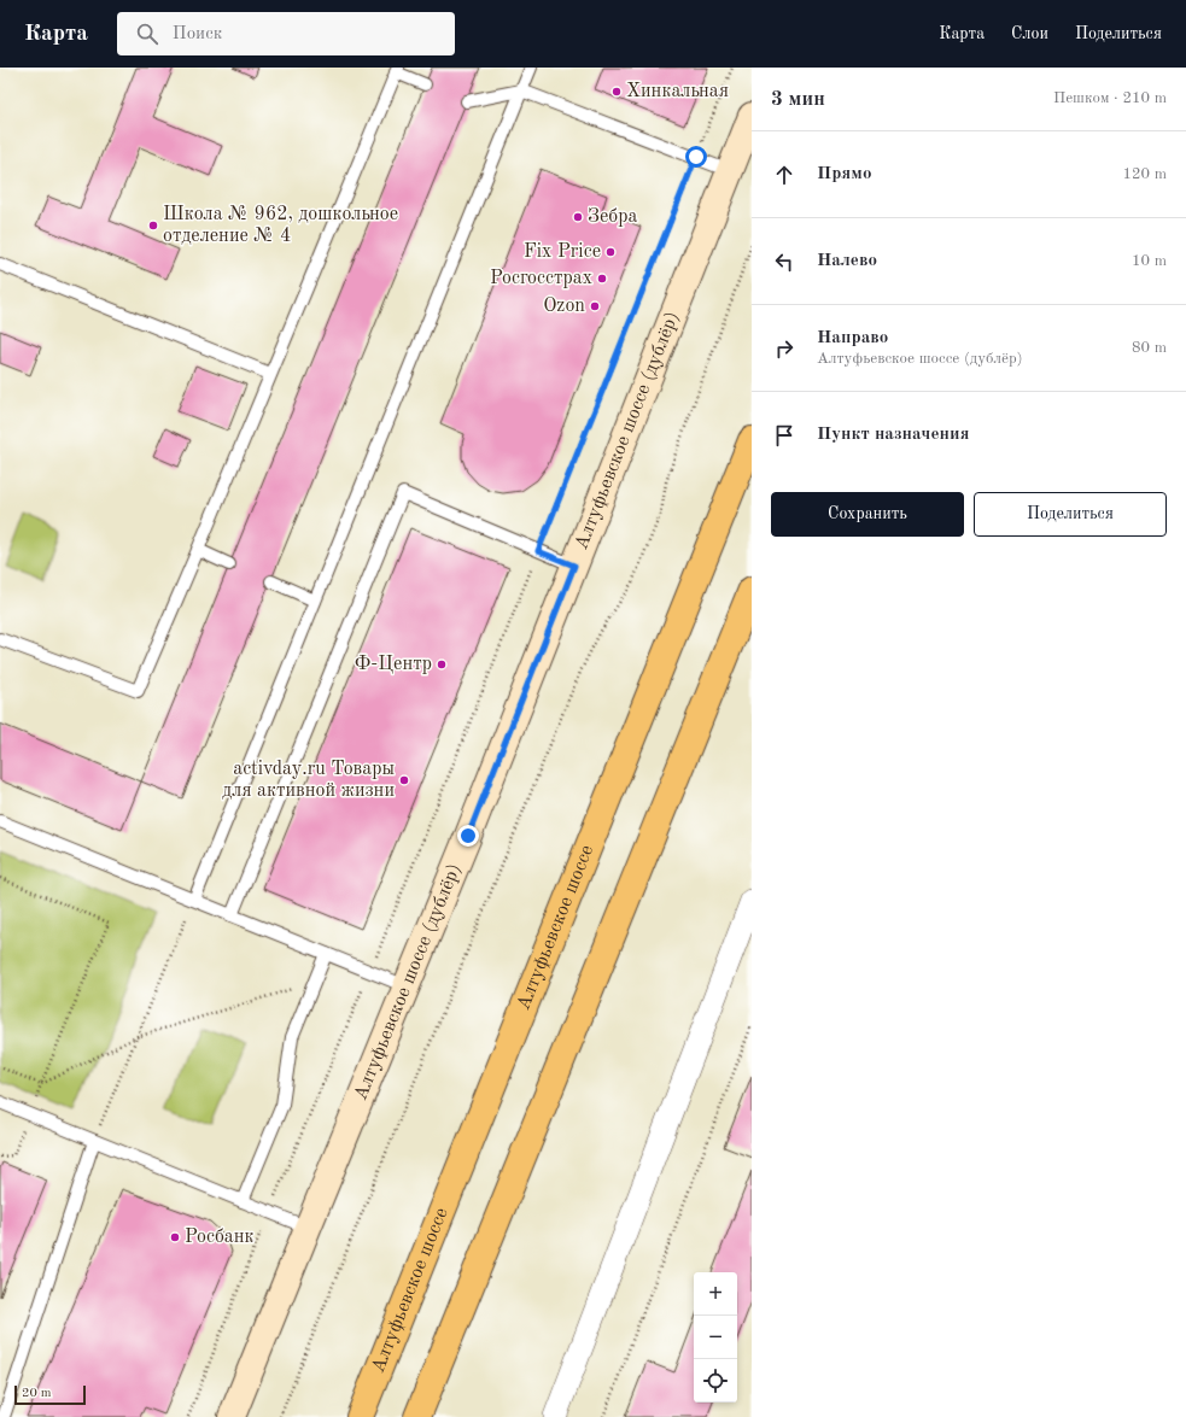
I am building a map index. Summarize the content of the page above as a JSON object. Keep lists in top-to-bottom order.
{
  "streets": {
    "main road": ["Алтуфьевское шоссе (дублёр)", "Алтуфьевское шоссе"]
  },
  "places": [
    "Хинкальная",
    "Зебра",
    "Школа № 962, дошкольное отделение № 4",
    "Fix Price",
    "Росгосстрах",
    "Ozon",
    "Ф-Центр",
    "activday.ru Товары для активной жизни",
    "Росбанк"
  ],
  "scale_bar": "20 m",
  "page": {
    "header": "Карта",
    "search": "Поиск",
    "nav": ["Карта", "Слои", "Поделиться"],
    "heading": ["3 мин", "Пешком · 210 m"],
    "list": [
      ["Прямо", "120 m"],
      ["Налево", "10 m"],
      ["Направо", "Алтуфьевское шоссе (дублёр)", "80 m"],
      "Пункт назначения"
    ],
    "buttons": ["Сохранить", "Поделиться"],
    "map_buttons": ["+", "−"],
    "scale": "20 m"
  }
}
